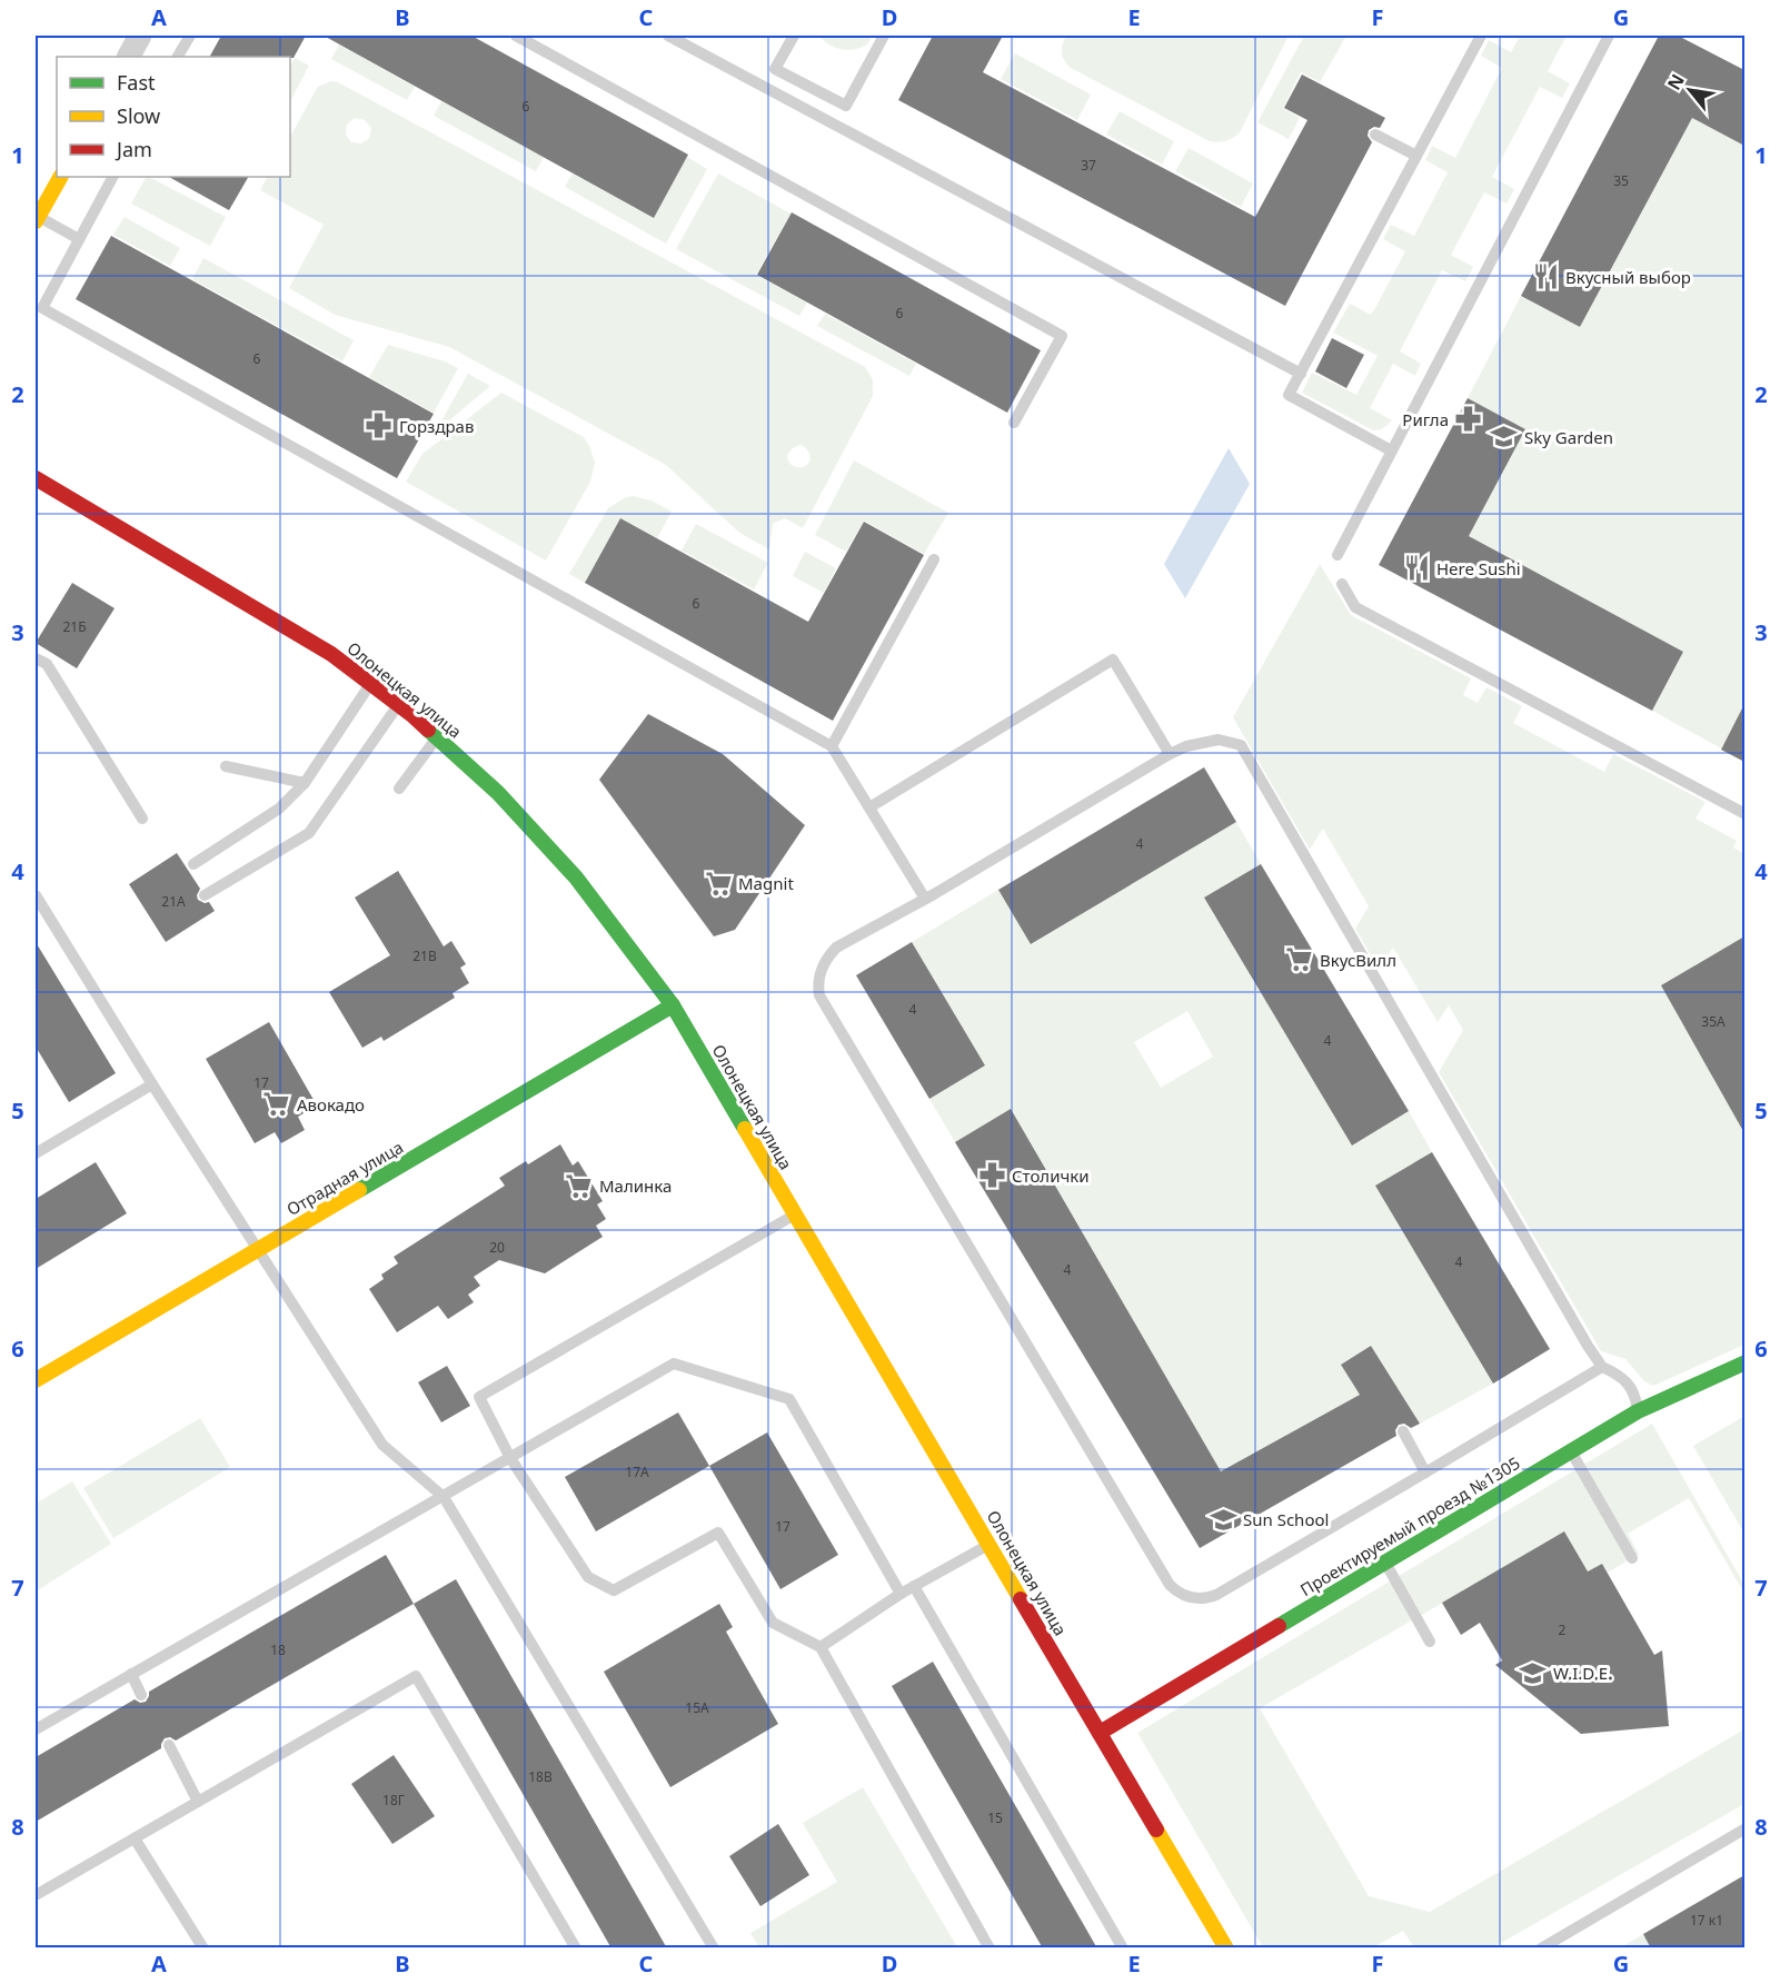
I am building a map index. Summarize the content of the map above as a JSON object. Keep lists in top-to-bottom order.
{
  "streets": {
    "street": ["Олонецкая улица", "Отрадная улица", "Проектируемый проезд №1305"]
  },
  "crossings": [
    ["Олонецкая улица", "Отрадная улица"],
    ["Олонецкая улица", "Проектируемый проезд №1305"]
  ],
  "places": {
    "restaurant": ["Вкусный выбор", "Here Sushi"],
    "pharmacy": ["Ригла", "Горздрав", "Столички"],
    "school or university": ["Sky Garden", "Sun School", "W.I.D.E."],
    "supermarket": [
      "Magnit",
      "ВкусВилл",
      "Авокадо",
      "Малинка"
    ]
  },
  "house_numbers": [
    "6",
    "37",
    "35",
    "6",
    "6",
    "6",
    "21Б",
    "4",
    "21А",
    "21В",
    "4",
    "35А",
    "4",
    "17",
    "20",
    "4",
    "4",
    "17А",
    "17",
    "2",
    "18",
    "15А",
    "18В",
    "18Г",
    "15",
    "17 к1"
  ],
  "legend": ["Fast", "Slow", "Jam"],
  "north": "top left",
  "grid": {
    "columns": [
      "A",
      "B",
      "C",
      "D",
      "E",
      "F",
      "G"
    ],
    "rows": [
      "1",
      "2",
      "3",
      "4",
      "5",
      "6",
      "7",
      "8"
    ]
  }
}
